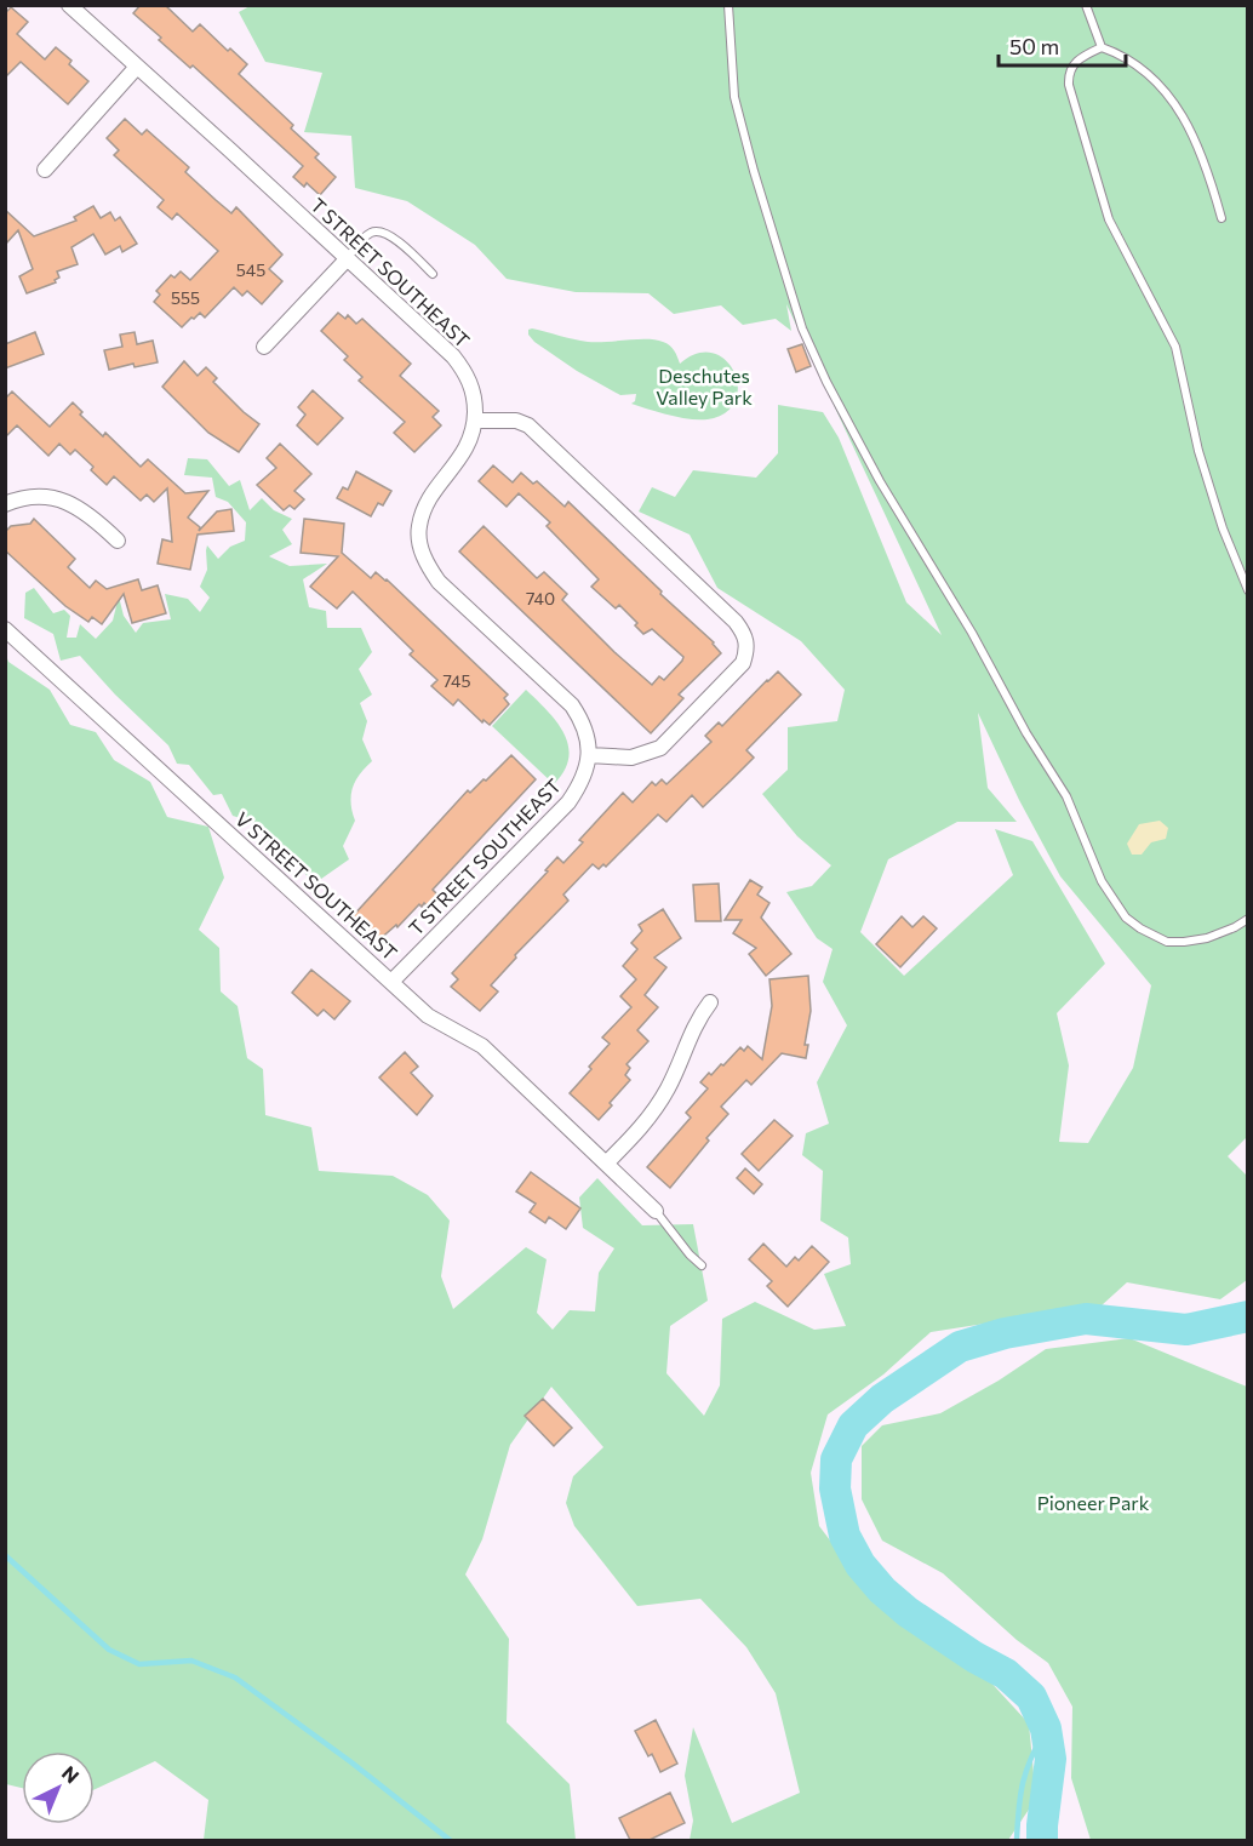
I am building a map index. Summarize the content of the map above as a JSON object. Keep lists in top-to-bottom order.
{
  "streets": {
    "street": ["T STREET SOUTHEAST", "V STREET SOUTHEAST"]
  },
  "crossings": [
    ["T STREET SOUTHEAST", "V STREET SOUTHEAST"]
  ],
  "parks": ["Deschutes Valley Park", "Pioneer Park"],
  "house_numbers": [
    "545",
    "555",
    "740",
    "745"
  ],
  "scale_bar": "50 m",
  "north": "top right"
}
